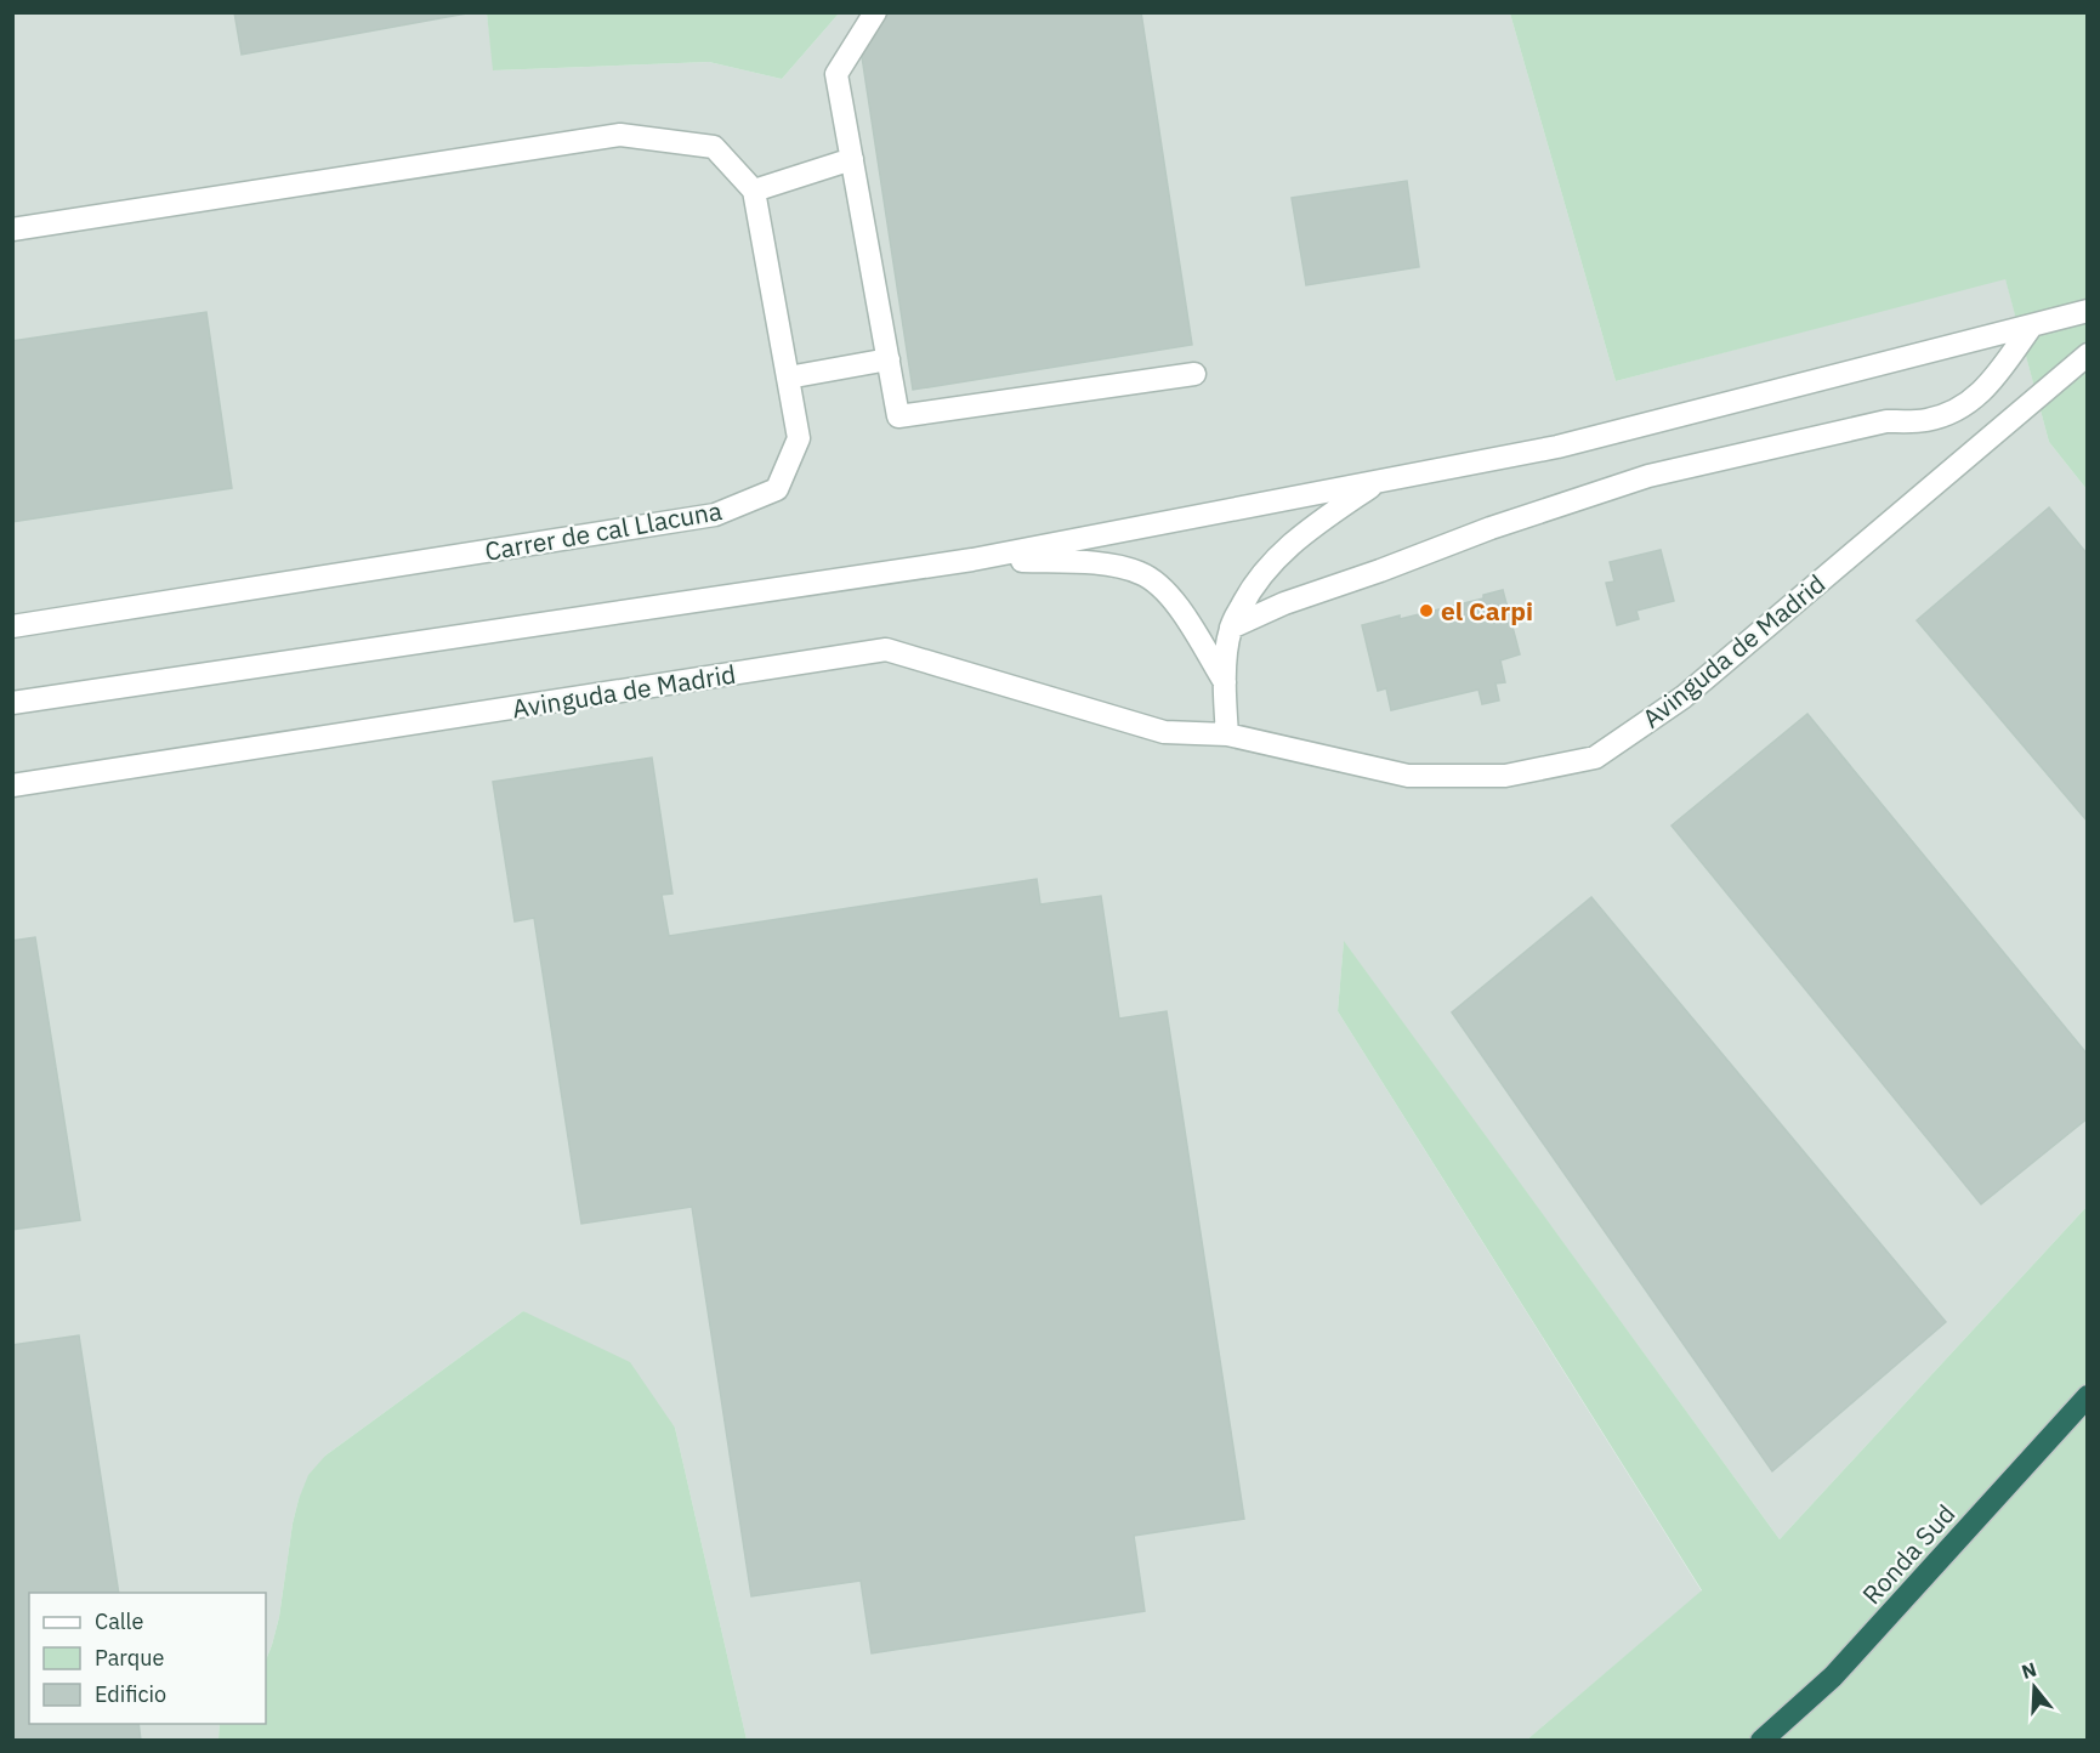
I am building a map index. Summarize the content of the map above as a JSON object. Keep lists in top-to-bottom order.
{
  "streets": {
    "highway": ["Ronda Sud"],
    "street": ["Carrer de cal Llacuna", "Avinguda de Madrid"]
  },
  "places": ["el Carpi"],
  "legend": ["Calle", "Parque", "Edificio"],
  "north": "top"
}
